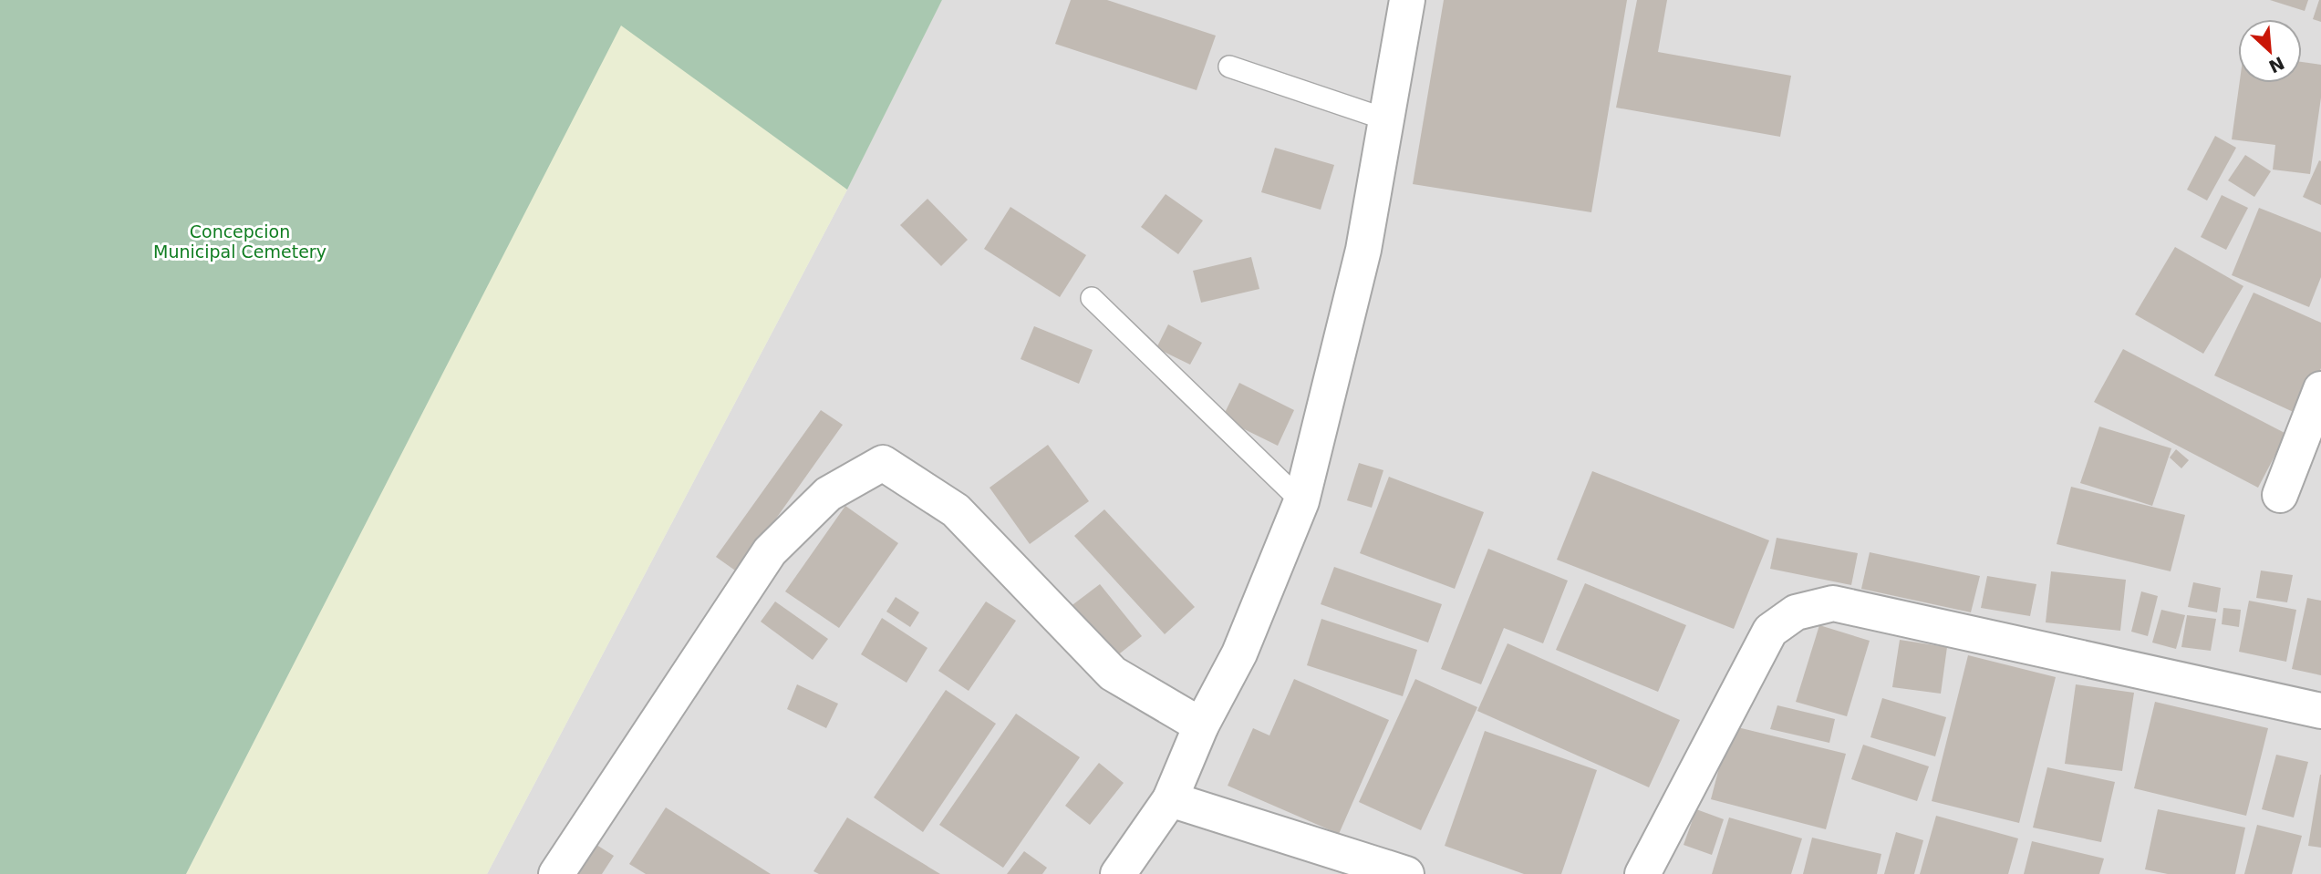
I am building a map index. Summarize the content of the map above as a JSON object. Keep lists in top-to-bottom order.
{
  "parks": ["Concepcion Municipal Cemetery"],
  "north": "bottom right"
}
